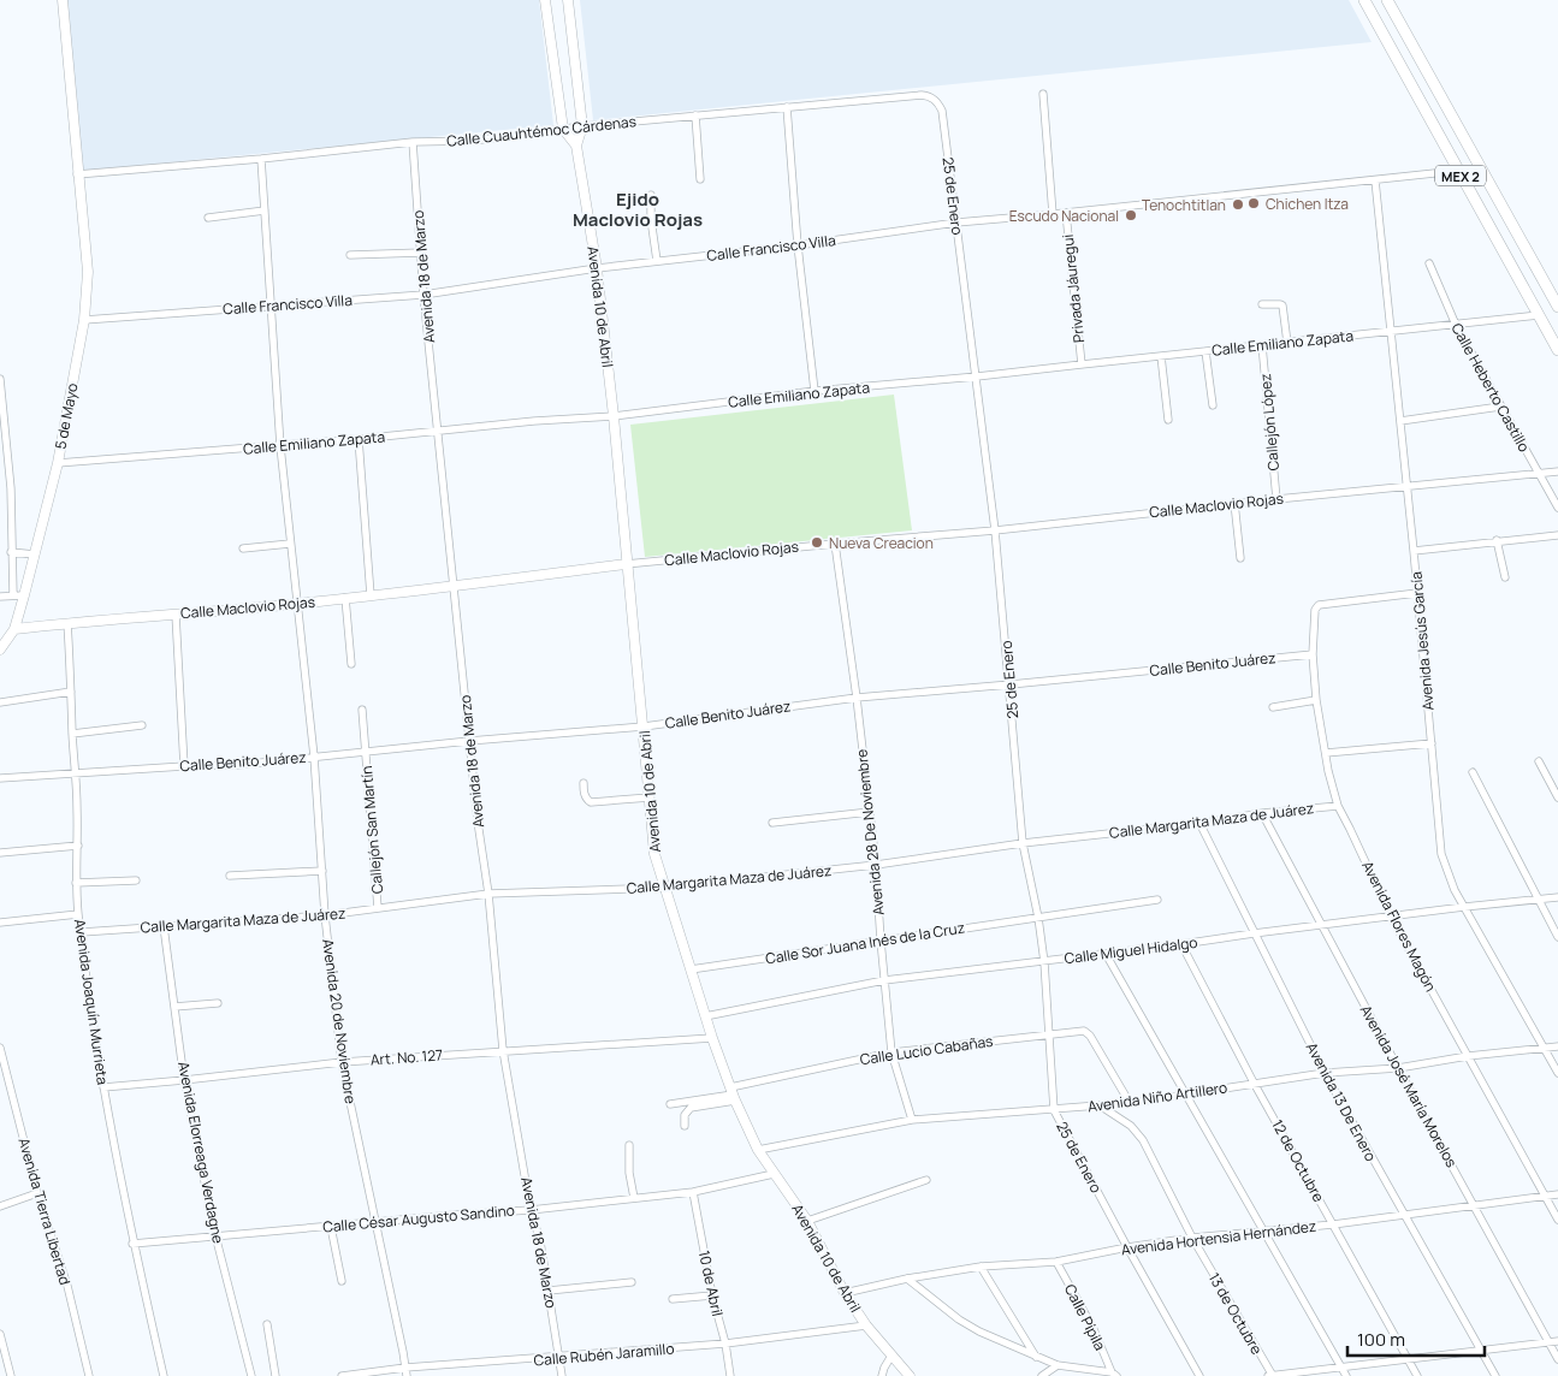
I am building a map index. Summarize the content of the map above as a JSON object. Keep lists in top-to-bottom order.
{
  "streets": {
    "main road": ["MEX 2"],
    "street": [
      "Calle Cuauhtémoc Cárdenas",
      "25 de Enero",
      "Calle Francisco Villa",
      "Avenida 18 de Marzo",
      "Privada Jáuregui",
      "Avenida 10 de Abril",
      "Calle Emiliano Zapata",
      "Calle Heberto Castillo",
      "5 de Mayo",
      "Callejón López",
      "Calle Maclovio Rojas",
      "Avenida Jesús García",
      "Calle Benito Juárez",
      "Calle Margarita Maza de Juárez",
      "Callejón San Martín",
      "Avenida 28 De Noviembre",
      "Avenida Flores Magón",
      "Calle Sor Juana Inés de la Cruz",
      "Calle Miguel Hidalgo",
      "Avenida Joaquín Murrieta",
      "Avenida 20 de Noviembre",
      "Calle Lucio Cabañas",
      "Art. No. 127",
      "Avenida José María Morelos",
      "Avenida Niño Artillero",
      "Avenida 13 De Enero",
      "Avenida Elorreaga Verdagne",
      "12 de Octubre",
      "Avenida Tierra Libertad",
      "Calle César Augusto Sandino",
      "Avenida Hortensia Hernández",
      "10 de Abril",
      "13 de Octubre",
      "Calle Pípila",
      "Calle Rubén Jaramillo"
    ]
  },
  "crossings": [
    ["Calle Cuauhtémoc Cárdenas", "25 de Enero"],
    ["Calle Cuauhtémoc Cárdenas", "Avenida 18 de Marzo"],
    ["Calle Cuauhtémoc Cárdenas", "5 de Mayo"],
    ["Calle Cuauhtémoc Cárdenas", "Avenida 20 de Noviembre"],
    ["MEX 2", "Calle Francisco Villa"],
    ["MEX 2", "Calle Emiliano Zapata"],
    ["25 de Enero", "Calle Francisco Villa"],
    ["25 de Enero", "Calle Emiliano Zapata"],
    ["25 de Enero", "Calle Maclovio Rojas"],
    ["25 de Enero", "Calle Benito Juárez"],
    ["25 de Enero", "Calle Margarita Maza de Juárez"],
    ["25 de Enero", "Calle Sor Juana Inés de la Cruz"],
    ["25 de Enero", "Calle Miguel Hidalgo"],
    ["25 de Enero", "Calle Lucio Cabañas"],
    ["25 de Enero", "Avenida Niño Artillero"],
    ["25 de Enero", "Avenida Hortensia Hernández"],
    ["Calle Francisco Villa", "Avenida 18 de Marzo"],
    ["Calle Francisco Villa", "Privada Jáuregui"],
    ["Calle Francisco Villa", "Avenida 10 de Abril"],
    ["Calle Francisco Villa", "5 de Mayo"],
    ["Calle Francisco Villa", "Avenida Jesús García"],
    ["Calle Francisco Villa", "Avenida 20 de Noviembre"],
    ["Avenida 18 de Marzo", "Calle Emiliano Zapata"],
    ["Avenida 18 de Marzo", "Calle Maclovio Rojas"],
    ["Avenida 18 de Marzo", "Calle Benito Juárez"],
    ["Avenida 18 de Marzo", "Calle Margarita Maza de Juárez"],
    ["Avenida 18 de Marzo", "Art. No. 127"],
    ["Avenida 18 de Marzo", "Calle César Augusto Sandino"],
    ["Avenida 18 de Marzo", "Calle Rubén Jaramillo"],
    ["Privada Jáuregui", "Calle Emiliano Zapata"],
    ["Avenida 10 de Abril", "Calle Emiliano Zapata"],
    ["Avenida 10 de Abril", "Calle Maclovio Rojas"],
    ["Avenida 10 de Abril", "Calle Benito Juárez"],
    ["Avenida 10 de Abril", "Calle Margarita Maza de Juárez"],
    ["Avenida 10 de Abril", "Calle Sor Juana Inés de la Cruz"],
    ["Avenida 10 de Abril", "Calle Miguel Hidalgo"],
    ["Avenida 10 de Abril", "Calle Lucio Cabañas"],
    ["Avenida 10 de Abril", "Art. No. 127"],
    ["Avenida 10 de Abril", "Avenida Niño Artillero"],
    ["Avenida 10 de Abril", "Calle César Augusto Sandino"],
    ["Avenida 10 de Abril", "Avenida Hortensia Hernández"],
    ["Avenida 10 de Abril", "Calle Rubén Jaramillo"],
    ["Calle Emiliano Zapata", "Calle Heberto Castillo"],
    ["Calle Emiliano Zapata", "5 de Mayo"],
    ["Calle Emiliano Zapata", "Callejón López"],
    ["Calle Emiliano Zapata", "Avenida Jesús García"],
    ["Calle Emiliano Zapata", "Avenida 20 de Noviembre"],
    ["Calle Heberto Castillo", "Calle Maclovio Rojas"],
    ["5 de Mayo", "Calle Maclovio Rojas"],
    ["Callejón López", "Calle Maclovio Rojas"],
    ["Calle Maclovio Rojas", "Avenida Jesús García"],
    ["Calle Maclovio Rojas", "Avenida 28 De Noviembre"],
    ["Calle Maclovio Rojas", "Avenida Joaquín Murrieta"],
    ["Calle Maclovio Rojas", "Avenida 20 de Noviembre"],
    ["Avenida Jesús García", "Avenida Flores Magón"],
    ["Avenida Jesús García", "Calle Miguel Hidalgo"],
    ["Avenida Jesús García", "Avenida Niño Artillero"],
    ["Calle Benito Juárez", "Callejón San Martín"],
    ["Calle Benito Juárez", "Avenida 28 De Noviembre"],
    ["Calle Benito Juárez", "Avenida Flores Magón"],
    ["Calle Benito Juárez", "Avenida Joaquín Murrieta"],
    ["Calle Benito Juárez", "Avenida 20 de Noviembre"],
    ["Calle Margarita Maza de Juárez", "Callejón San Martín"],
    ["Calle Margarita Maza de Juárez", "Avenida 28 De Noviembre"],
    ["Calle Margarita Maza de Juárez", "Avenida Flores Magón"],
    ["Calle Margarita Maza de Juárez", "Avenida Joaquín Murrieta"],
    ["Calle Margarita Maza de Juárez", "Avenida 20 de Noviembre"],
    ["Calle Margarita Maza de Juárez", "Avenida José María Morelos"],
    ["Calle Margarita Maza de Juárez", "Avenida 13 De Enero"],
    ["Calle Margarita Maza de Juárez", "Avenida Elorreaga Verdagne"],
    ["Avenida 28 De Noviembre", "Calle Sor Juana Inés de la Cruz"],
    ["Avenida 28 De Noviembre", "Calle Miguel Hidalgo"],
    ["Avenida 28 De Noviembre", "Calle Lucio Cabañas"],
    ["Avenida 28 De Noviembre", "Avenida Niño Artillero"],
    ["Avenida Flores Magón", "Calle Miguel Hidalgo"],
    ["Avenida Flores Magón", "Avenida Niño Artillero"],
    ["Avenida Flores Magón", "Avenida Hortensia Hernández"],
    ["Calle Miguel Hidalgo", "Avenida José María Morelos"],
    ["Calle Miguel Hidalgo", "Avenida 13 De Enero"],
    ["Calle Miguel Hidalgo", "12 de Octubre"],
    ["Avenida Joaquín Murrieta", "Art. No. 127"],
    ["Avenida Joaquín Murrieta", "Calle César Augusto Sandino"],
    ["Avenida 20 de Noviembre", "Art. No. 127"],
    ["Avenida 20 de Noviembre", "Calle César Augusto Sandino"],
    ["Avenida 20 de Noviembre", "Calle Rubén Jaramillo"],
    ["Calle Lucio Cabañas", "Avenida Niño Artillero"],
    ["Art. No. 127", "Avenida Elorreaga Verdagne"],
    ["Avenida José María Morelos", "Avenida Niño Artillero"],
    ["Avenida José María Morelos", "Avenida Hortensia Hernández"],
    ["Avenida Niño Artillero", "Avenida 13 De Enero"],
    ["Avenida Niño Artillero", "12 de Octubre"],
    ["Avenida Niño Artillero", "13 de Octubre"],
    ["Avenida 13 De Enero", "Avenida Hortensia Hernández"],
    ["Avenida Elorreaga Verdagne", "Calle César Augusto Sandino"],
    ["12 de Octubre", "Avenida Hortensia Hernández"],
    ["Calle César Augusto Sandino", "10 de Abril"],
    ["Avenida Hortensia Hernández", "13 de Octubre"],
    ["Avenida Hortensia Hernández", "Calle Pípila"],
    ["10 de Abril", "Calle Rubén Jaramillo"]
  ],
  "districts": ["Ejido Maclovio Rojas"],
  "places": [
    "Chichen Itza",
    "Tenochtitlan",
    "Escudo Nacional",
    "Nueva Creacion"
  ],
  "scale_bar": "100 m"
}
